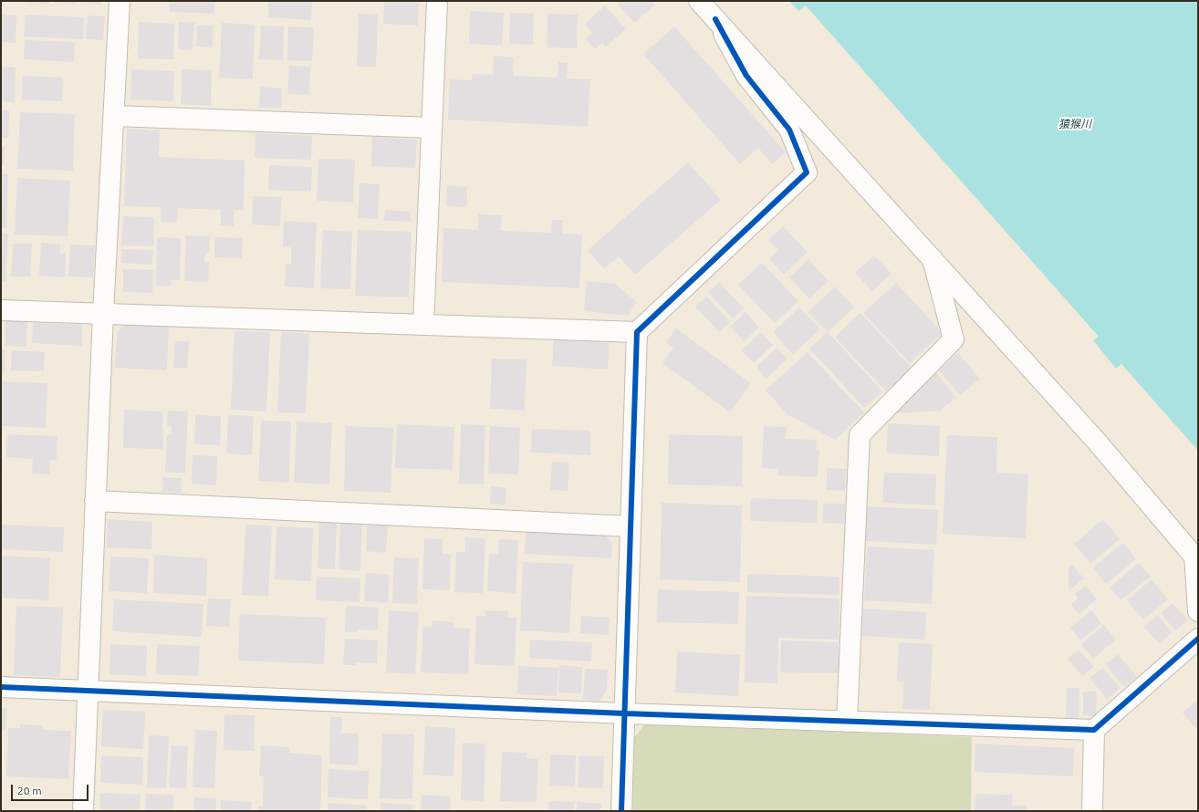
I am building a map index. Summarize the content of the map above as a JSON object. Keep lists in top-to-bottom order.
{
  "water": ["猿猴川"],
  "scale_bar": "20 m"
}
